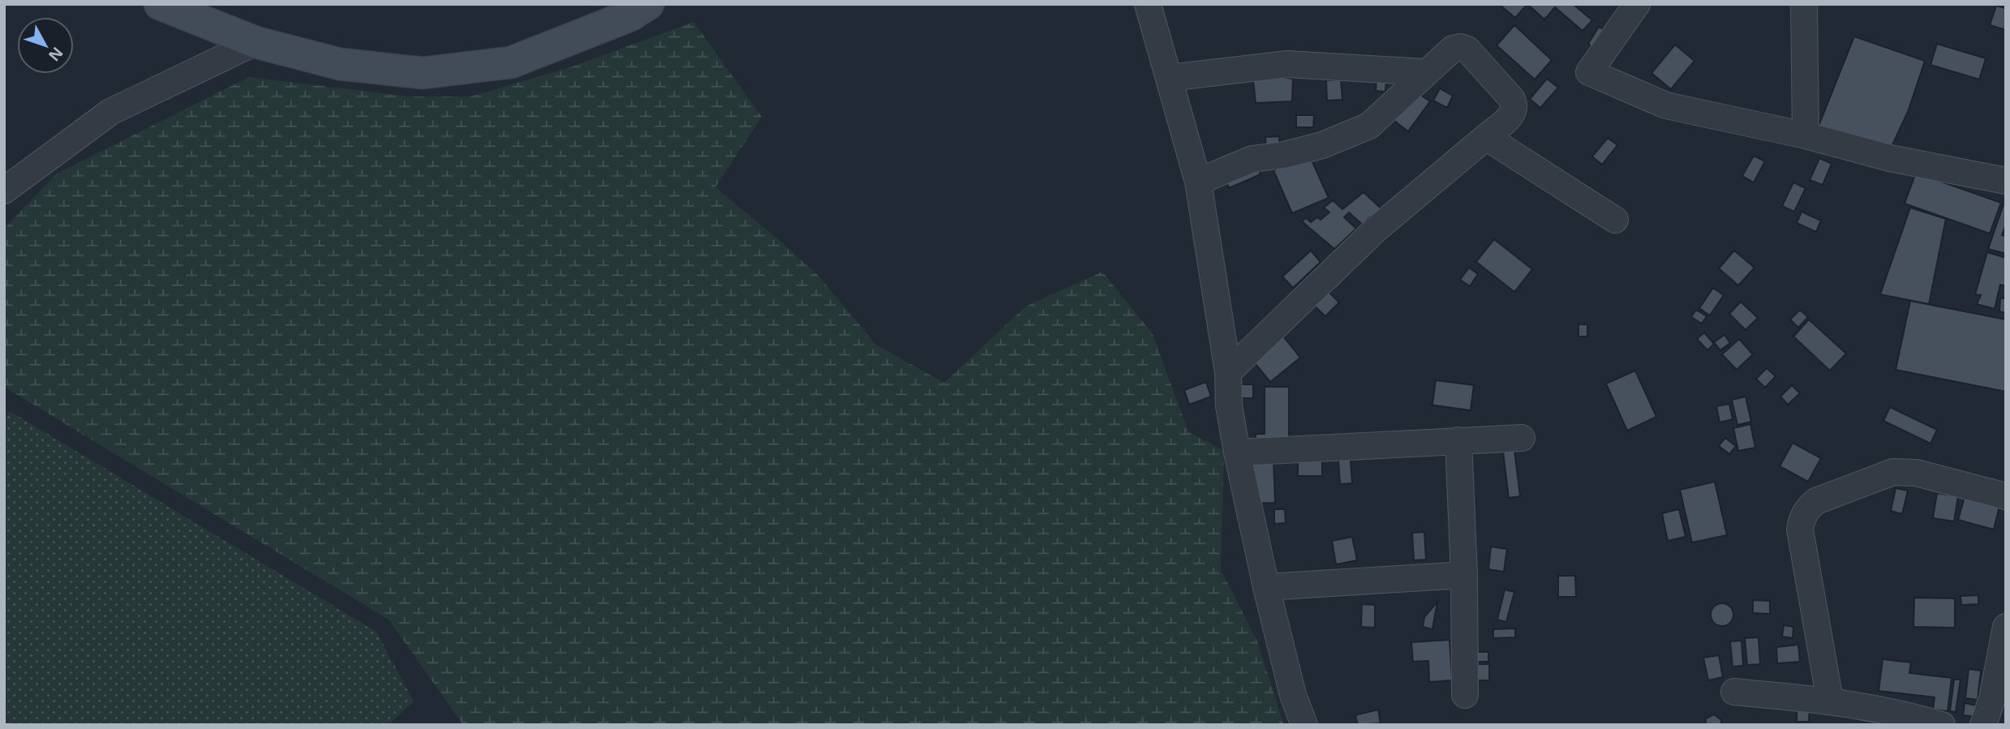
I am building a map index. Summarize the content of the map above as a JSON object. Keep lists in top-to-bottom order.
{
  "north": "bottom right"
}
